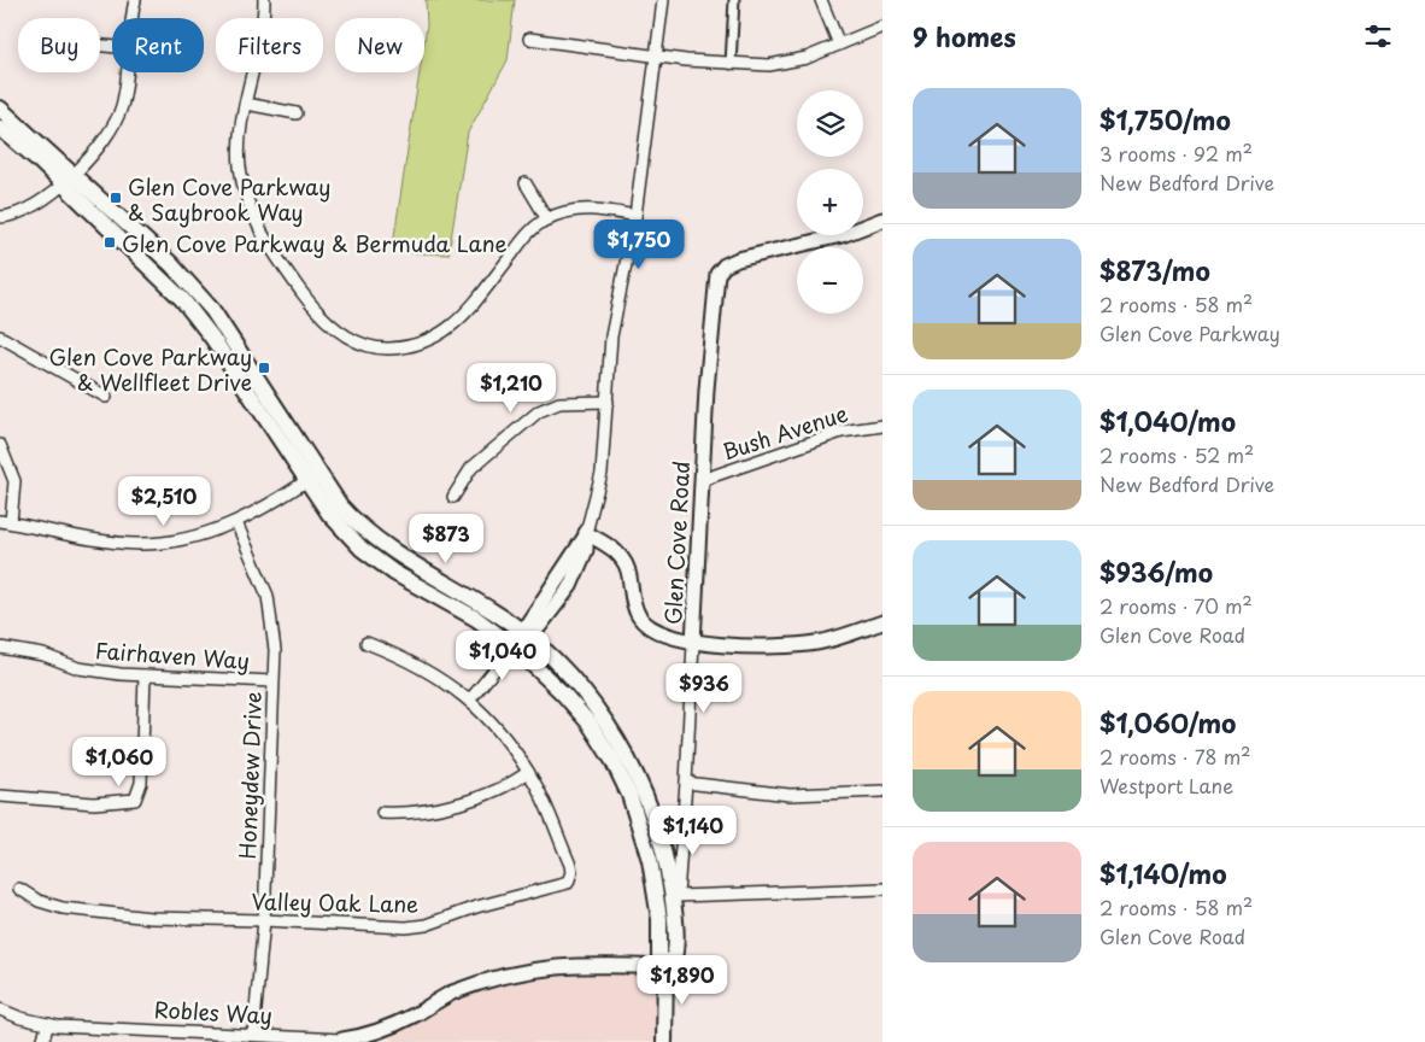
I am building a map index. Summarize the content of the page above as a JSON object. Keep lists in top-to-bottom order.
{
  "streets": {
    "main road": ["Glen Cove Road"],
    "street": [
      "Bush Avenue",
      "Fairhaven Way",
      "Honeydew Drive",
      "Valley Oak Lane",
      "Robles Way"
    ]
  },
  "crossings": [
    ["Bush Avenue", "Glen Cove Road"],
    ["Glen Cove Road", "Robles Way"],
    ["Fairhaven Way", "Honeydew Drive"],
    ["Honeydew Drive", "Valley Oak Lane"],
    ["Honeydew Drive", "Robles Way"]
  ],
  "places": {
    "transit": ["Glen Cove Parkway & Saybrook Way", "Glen Cove Parkway & Bermuda Lane", "Glen Cove Parkway & Wellfleet Drive"]
  },
  "page": {
    "heading": "9 homes",
    "chip": [
      "Buy",
      "Rent",
      "Filters",
      "New"
    ],
    "list": [
      {
        "name": "$1,750/mo",
        "note": "3 rooms · 92 m² · New Bedford Drive"
      },
      {
        "name": "$873/mo",
        "note": "2 rooms · 58 m² · Glen Cove Parkway"
      },
      {
        "name": "$1,040/mo",
        "note": "2 rooms · 52 m² · New Bedford Drive"
      },
      {
        "name": "$936/mo",
        "note": "2 rooms · 70 m² · Glen Cove Road"
      },
      {
        "name": "$1,060/mo",
        "note": "2 rooms · 78 m² · Westport Lane"
      },
      {
        "name": "$1,140/mo",
        "note": "2 rooms · 58 m² · Glen Cove Road"
      }
    ],
    "map_buttons": ["+", "−"],
    "price": [
      "$1,750",
      "$1,210",
      "$2,510",
      "$873",
      "$1,040",
      "$936",
      "$1,060",
      "$1,140",
      "$1,890"
    ]
  }
}
